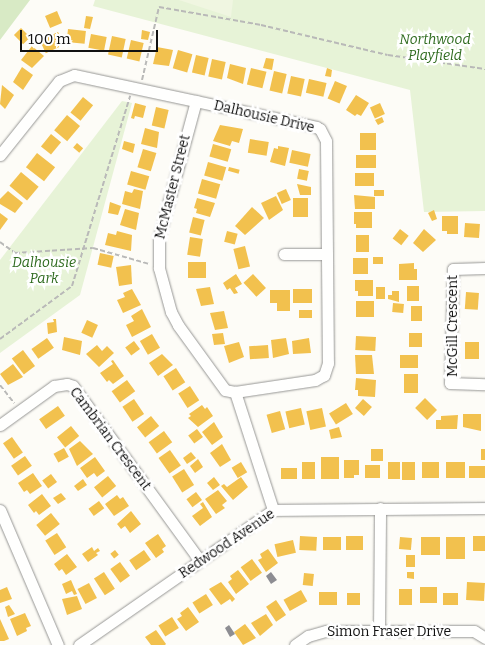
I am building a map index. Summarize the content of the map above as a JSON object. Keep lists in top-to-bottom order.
{
  "streets": {
    "street": [
      "Dalhousie Drive",
      "McMaster Street",
      "McGill Crescent",
      "Cambrian Crescent",
      "Redwood Avenue",
      "Simon Fraser Drive"
    ]
  },
  "crossings": [
    ["Dalhousie Drive", "McMaster Street"],
    ["Cambrian Crescent", "Redwood Avenue"]
  ],
  "parks": ["Northwood Playfield", "Dalhousie Park"],
  "scale_bar": "100 m"
}
